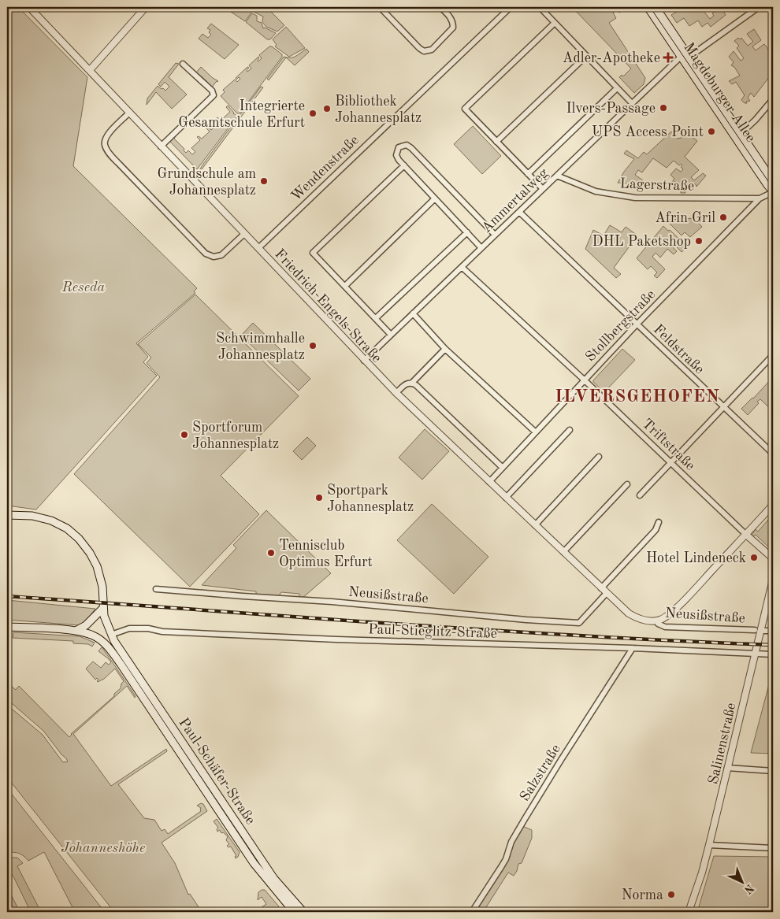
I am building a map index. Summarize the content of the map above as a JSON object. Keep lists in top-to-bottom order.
{
  "streets": {
    "main road": ["Magdeburger Allee", "Paul-Schäfer-Straße"],
    "street": [
      "Wendenstraße",
      "Lagerstraße",
      "Ammertalweg",
      "Friedrich-Engels-Straße",
      "Stollbergstraße",
      "Feldstraße",
      "Triftstraße",
      "Neusißstraße",
      "Paul-Stieglitz-Straße",
      "Salinenstraße",
      "Salzstraße"
    ]
  },
  "crossings": [
    ["Magdeburger Allee", "Ammertalweg"],
    ["Magdeburger Allee", "Stollbergstraße"],
    ["Wendenstraße", "Friedrich-Engels-Straße"],
    ["Lagerstraße", "Ammertalweg"],
    ["Lagerstraße", "Stollbergstraße"],
    ["Ammertalweg", "Friedrich-Engels-Straße"],
    ["Ammertalweg", "Feldstraße"],
    ["Ammertalweg", "Triftstraße"],
    ["Friedrich-Engels-Straße", "Stollbergstraße"],
    ["Friedrich-Engels-Straße", "Neusißstraße"],
    ["Stollbergstraße", "Feldstraße"],
    ["Stollbergstraße", "Triftstraße"],
    ["Neusißstraße", "Salinenstraße"],
    ["Paul-Stieglitz-Straße", "Salinenstraße"],
    ["Paul-Stieglitz-Straße", "Paul-Schäfer-Straße"],
    ["Paul-Stieglitz-Straße", "Salzstraße"]
  ],
  "districts": ["ILVERSGEHOFEN"],
  "parks": ["Reseda", "Johanneshöhe"],
  "places": {
    "health": ["Adler-Apotheke"],
    "other": [
      "Ilvers-Passage",
      "Bibliothek Johannesplatz",
      "Integrierte Gesamtschule Erfurt",
      "UPS Access Point",
      "Grundschule am Johannesplatz",
      "Afrin Gril",
      "DHL Paketshop",
      "Schwimmhalle Johannesplatz",
      "Sportforum Johannesplatz",
      "Sportpark Johannesplatz",
      "Tennisclub Optimus Erfurt",
      "Hotel Lindeneck",
      "Norma"
    ]
  },
  "north": "bottom right"
}
